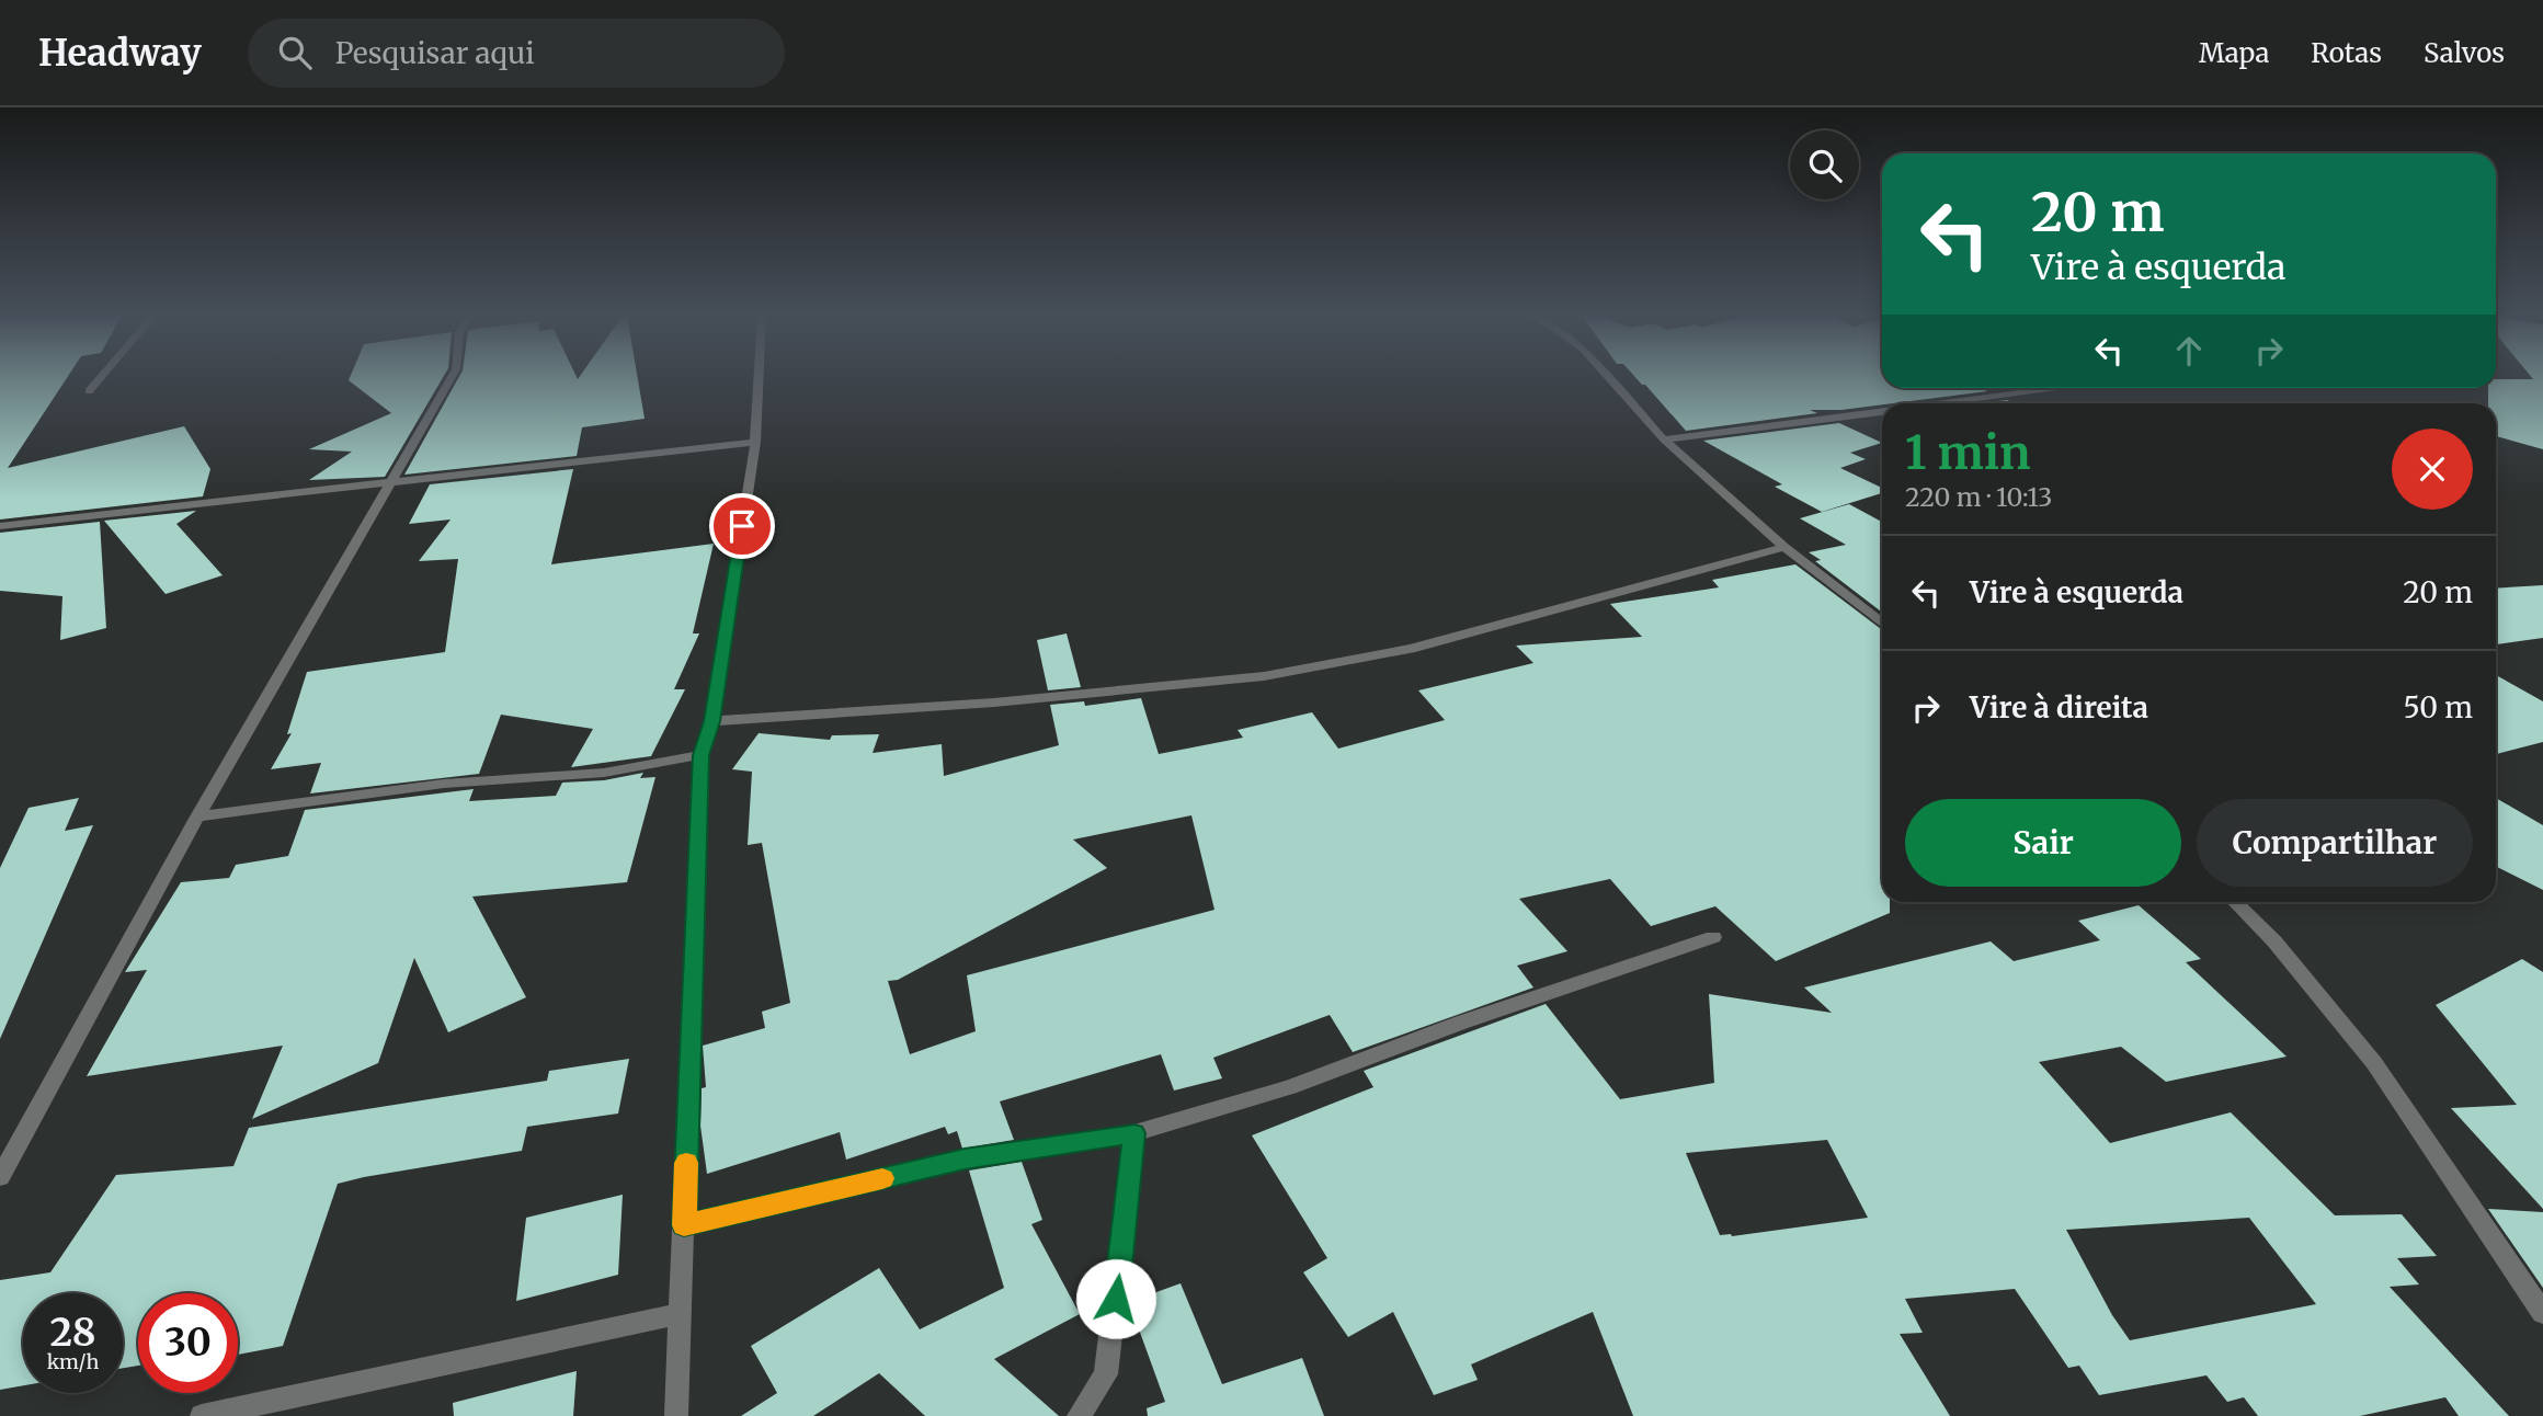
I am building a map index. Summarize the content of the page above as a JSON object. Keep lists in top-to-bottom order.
{
  "page": {
    "header": "Headway",
    "search": "Pesquisar aqui",
    "nav": ["Mapa", "Rotas", "Salvos"],
    "turn": ["20 m", "Vire à esquerda"],
    "heading": ["1 min", "220 m · 10:13"],
    "list": [
      {
        "name": "Vire à esquerda",
        "value": "20 m"
      },
      {
        "name": "Vire à direita",
        "value": "50 m"
      }
    ],
    "buttons": ["Sair", "Compartilhar"],
    "speed": "28 km/h",
    "limit": "30"
  }
}
